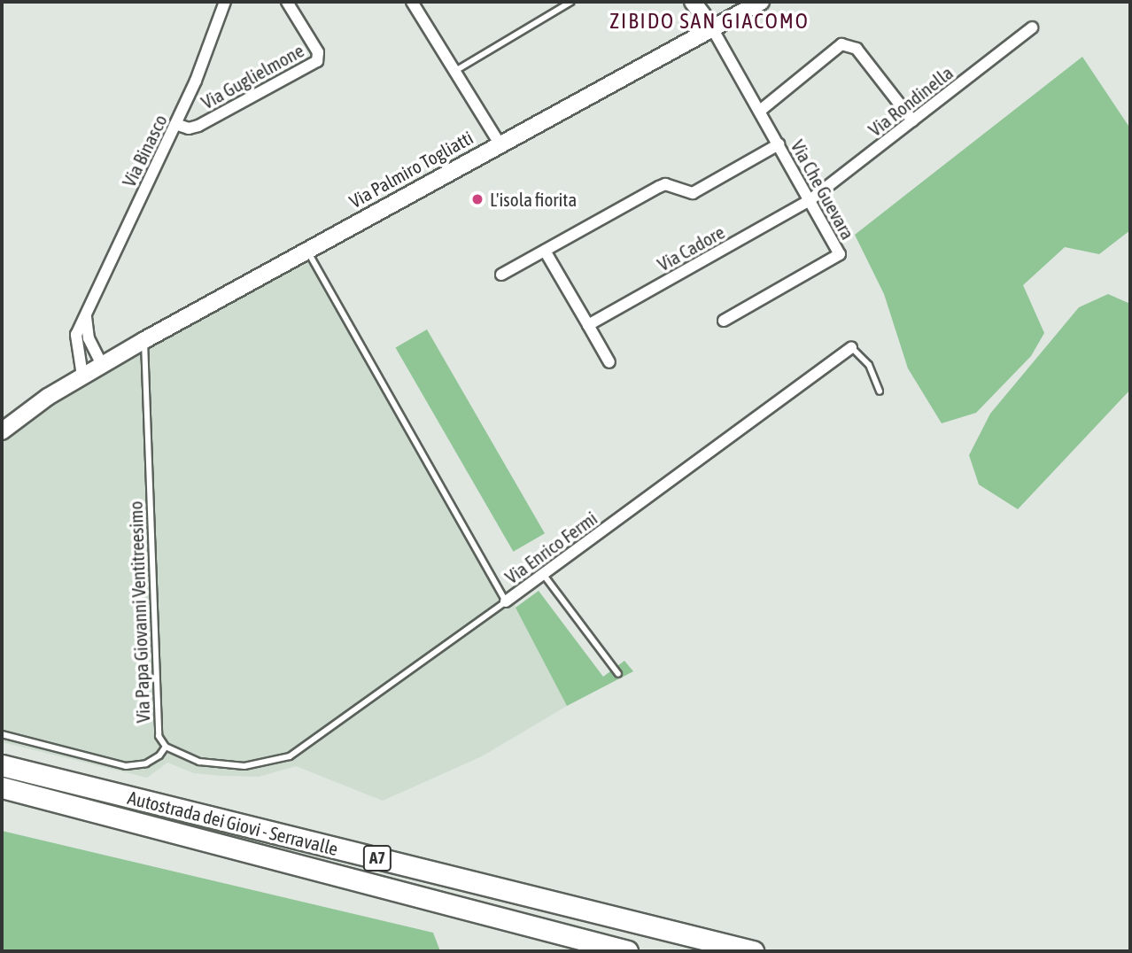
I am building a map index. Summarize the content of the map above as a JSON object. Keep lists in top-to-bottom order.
{
  "streets": {
    "highway": ["Autostrada dei Giovi - Serravalle", "A7"],
    "street": [
      "Via Guglielmone",
      "Via Rondinella",
      "Via Binasco",
      "Via Palmiro Togliatti",
      "Via Che Guevara",
      "Via Cadore",
      "Via Enrico Fermi"
    ],
    "lane": ["Via Papa Giovanni Ventitreesimo"]
  },
  "crossings": [
    ["Via Guglielmone", "Via Binasco"],
    ["Via Rondinella", "Via Che Guevara"],
    ["Via Rondinella", "Via Cadore"],
    ["Via Binasco", "Via Palmiro Togliatti"],
    ["Via Palmiro Togliatti", "Via Che Guevara"],
    ["Via Palmiro Togliatti", "Via Enrico Fermi"],
    ["Via Palmiro Togliatti", "Via Papa Giovanni Ventitreesimo"],
    ["Via Che Guevara", "Via Cadore"],
    ["Via Enrico Fermi", "Via Papa Giovanni Ventitreesimo"]
  ],
  "districts": ["ZIBIDO SAN GIACOMO"],
  "places": ["L'isola fiorita"]
}
